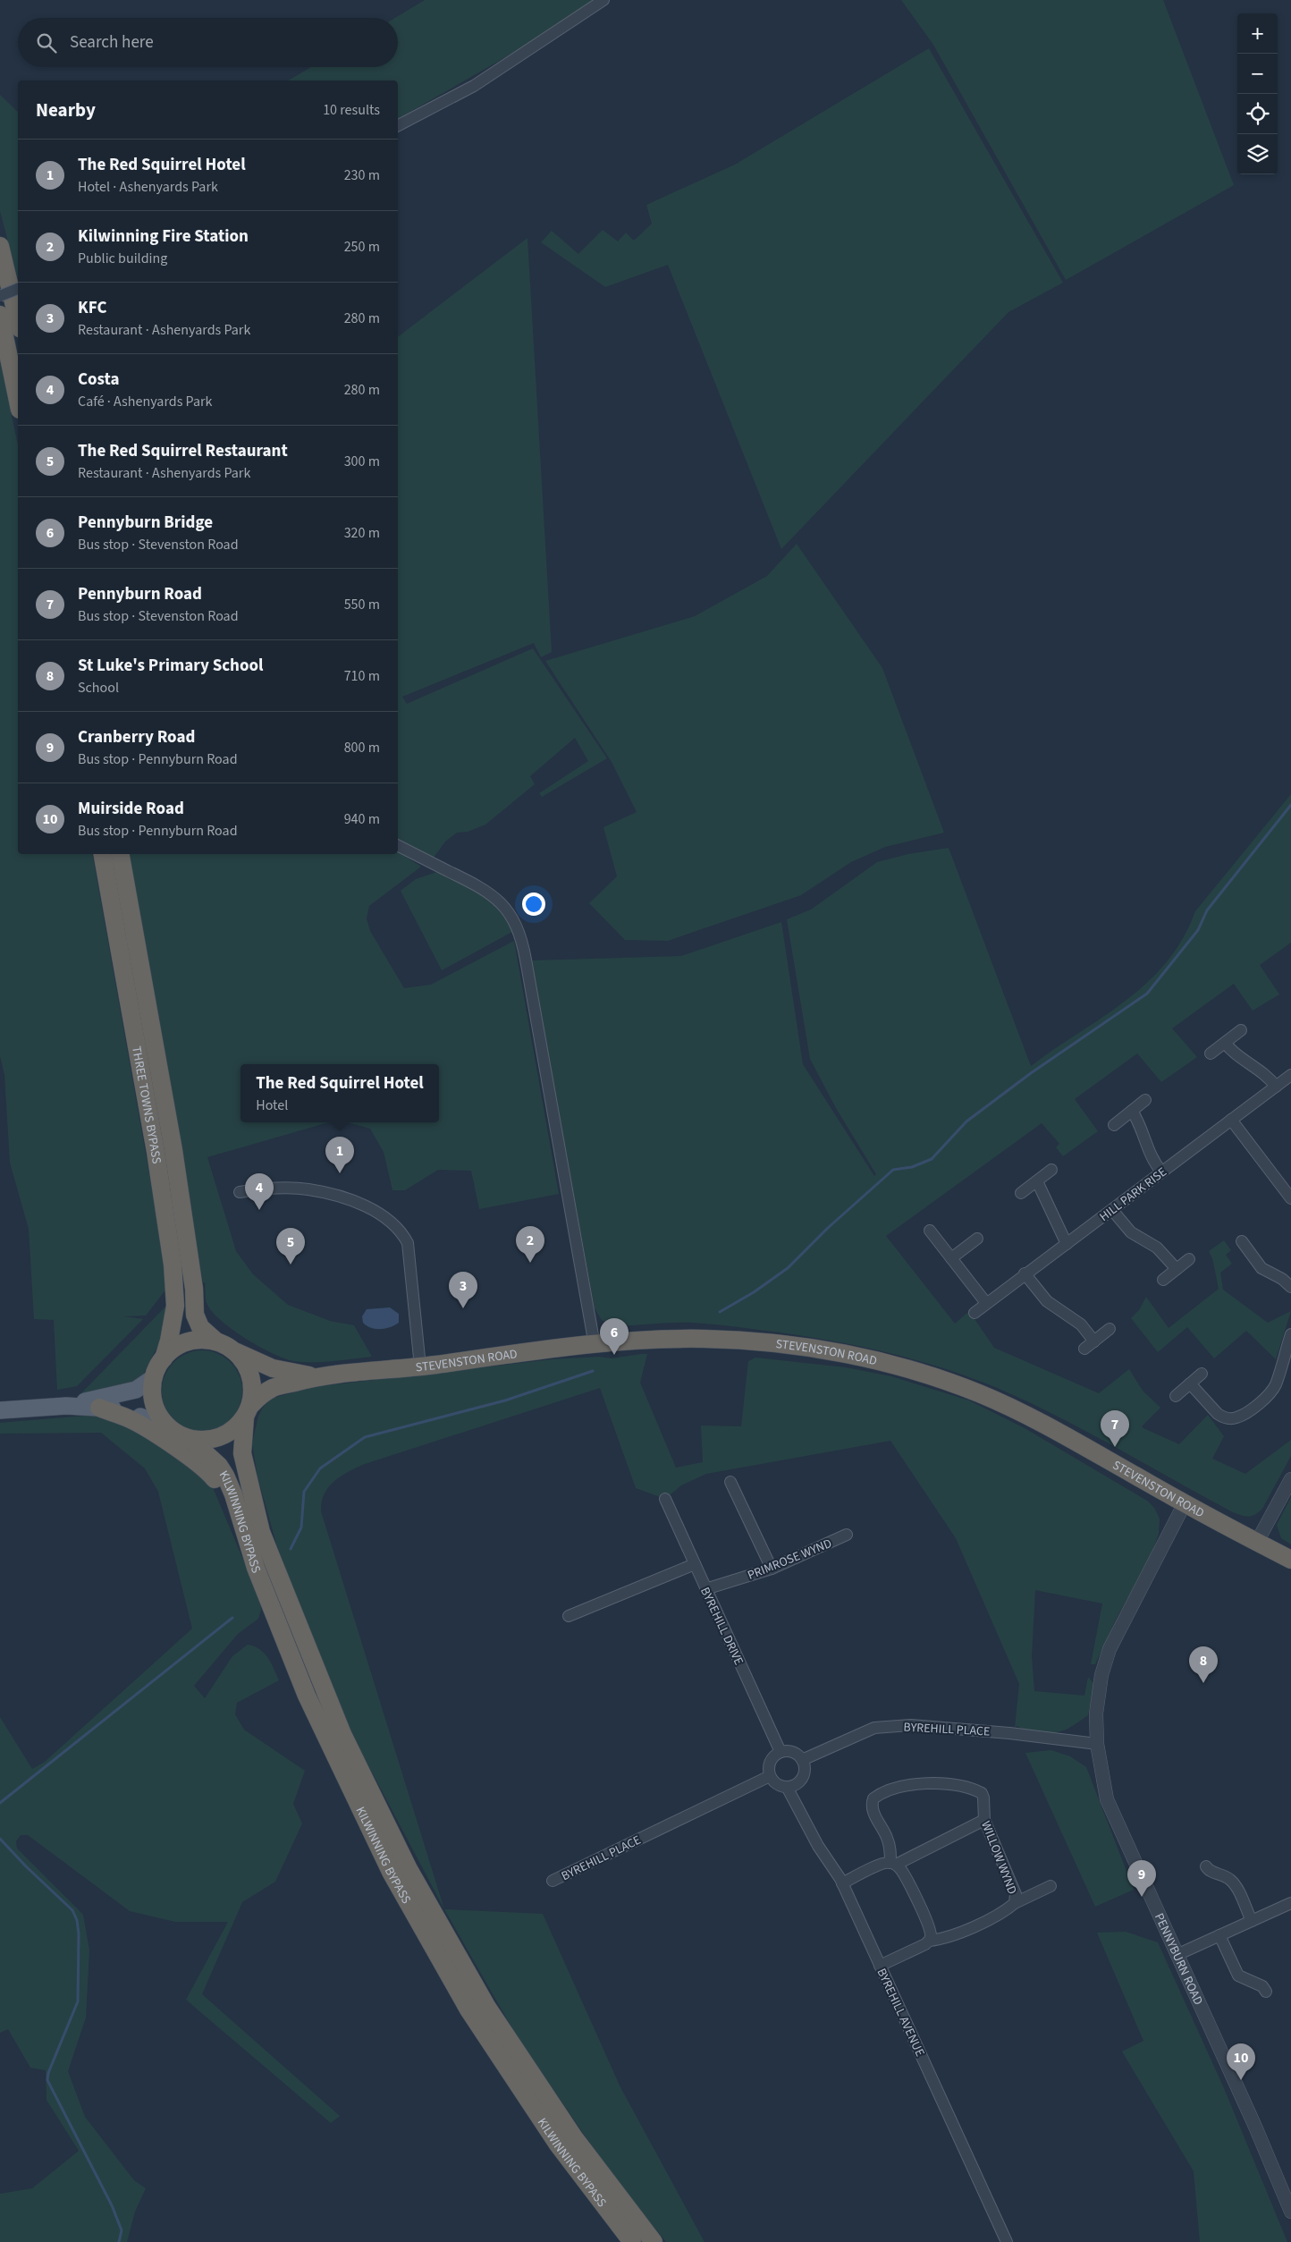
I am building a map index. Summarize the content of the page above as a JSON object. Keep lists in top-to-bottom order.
{
  "streets": {
    "highway": ["THREE TOWNS BYPASS", "STEVENSTON ROAD", "KILWINNING BYPASS"],
    "street": [
      "HILL PARK RISE",
      "PRIMROSE WYND",
      "BYREHILL DRIVE",
      "BYREHILL PLACE",
      "WILLOW WYND",
      "PENNYBURN ROAD",
      "BYREHILL AVENUE"
    ]
  },
  "crossings": [
    ["THREE TOWNS BYPASS", "KILWINNING BYPASS"],
    ["STEVENSTON ROAD", "PENNYBURN ROAD"],
    ["PRIMROSE WYND", "BYREHILL DRIVE"],
    ["BYREHILL DRIVE", "BYREHILL PLACE"],
    ["BYREHILL DRIVE", "BYREHILL AVENUE"],
    ["BYREHILL PLACE", "PENNYBURN ROAD"],
    ["BYREHILL PLACE", "BYREHILL AVENUE"],
    ["WILLOW WYND", "BYREHILL AVENUE"]
  ],
  "page": {
    "map_buttons": ["+", "−"],
    "search": "Search here",
    "heading": ["Nearby", "10 results"],
    "list": [
      {
        "mark": "1",
        "name": "The Red Squirrel Hotel",
        "note": "Hotel · Ashenyards Park",
        "value": "230 m"
      },
      {
        "mark": "2",
        "name": "Kilwinning Fire Station",
        "note": "Public building",
        "value": "250 m"
      },
      {
        "mark": "3",
        "name": "KFC",
        "note": "Restaurant · Ashenyards Park",
        "value": "280 m"
      },
      {
        "mark": "4",
        "name": "Costa",
        "note": "Café · Ashenyards Park",
        "value": "280 m"
      },
      {
        "mark": "5",
        "name": "The Red Squirrel Restaurant",
        "note": "Restaurant · Ashenyards Park",
        "value": "300 m"
      },
      {
        "mark": "6",
        "name": "Pennyburn Bridge",
        "note": "Bus stop · Stevenston Road",
        "value": "320 m"
      },
      {
        "mark": "7",
        "name": "Pennyburn Road",
        "note": "Bus stop · Stevenston Road",
        "value": "550 m"
      },
      {
        "mark": "8",
        "name": "St Luke's Primary School",
        "note": "School",
        "value": "710 m"
      },
      {
        "mark": "9",
        "name": "Cranberry Road",
        "note": "Bus stop · Pennyburn Road",
        "value": "800 m"
      },
      {
        "mark": "10",
        "name": "Muirside Road",
        "note": "Bus stop · Pennyburn Road",
        "value": "940 m"
      }
    ],
    "popup": ["The Red Squirrel Hotel", "Hotel"],
    "pins": [
      "1",
      "4",
      "2",
      "5",
      "3",
      "6",
      "7",
      "8",
      "9",
      "10"
    ]
  }
}
